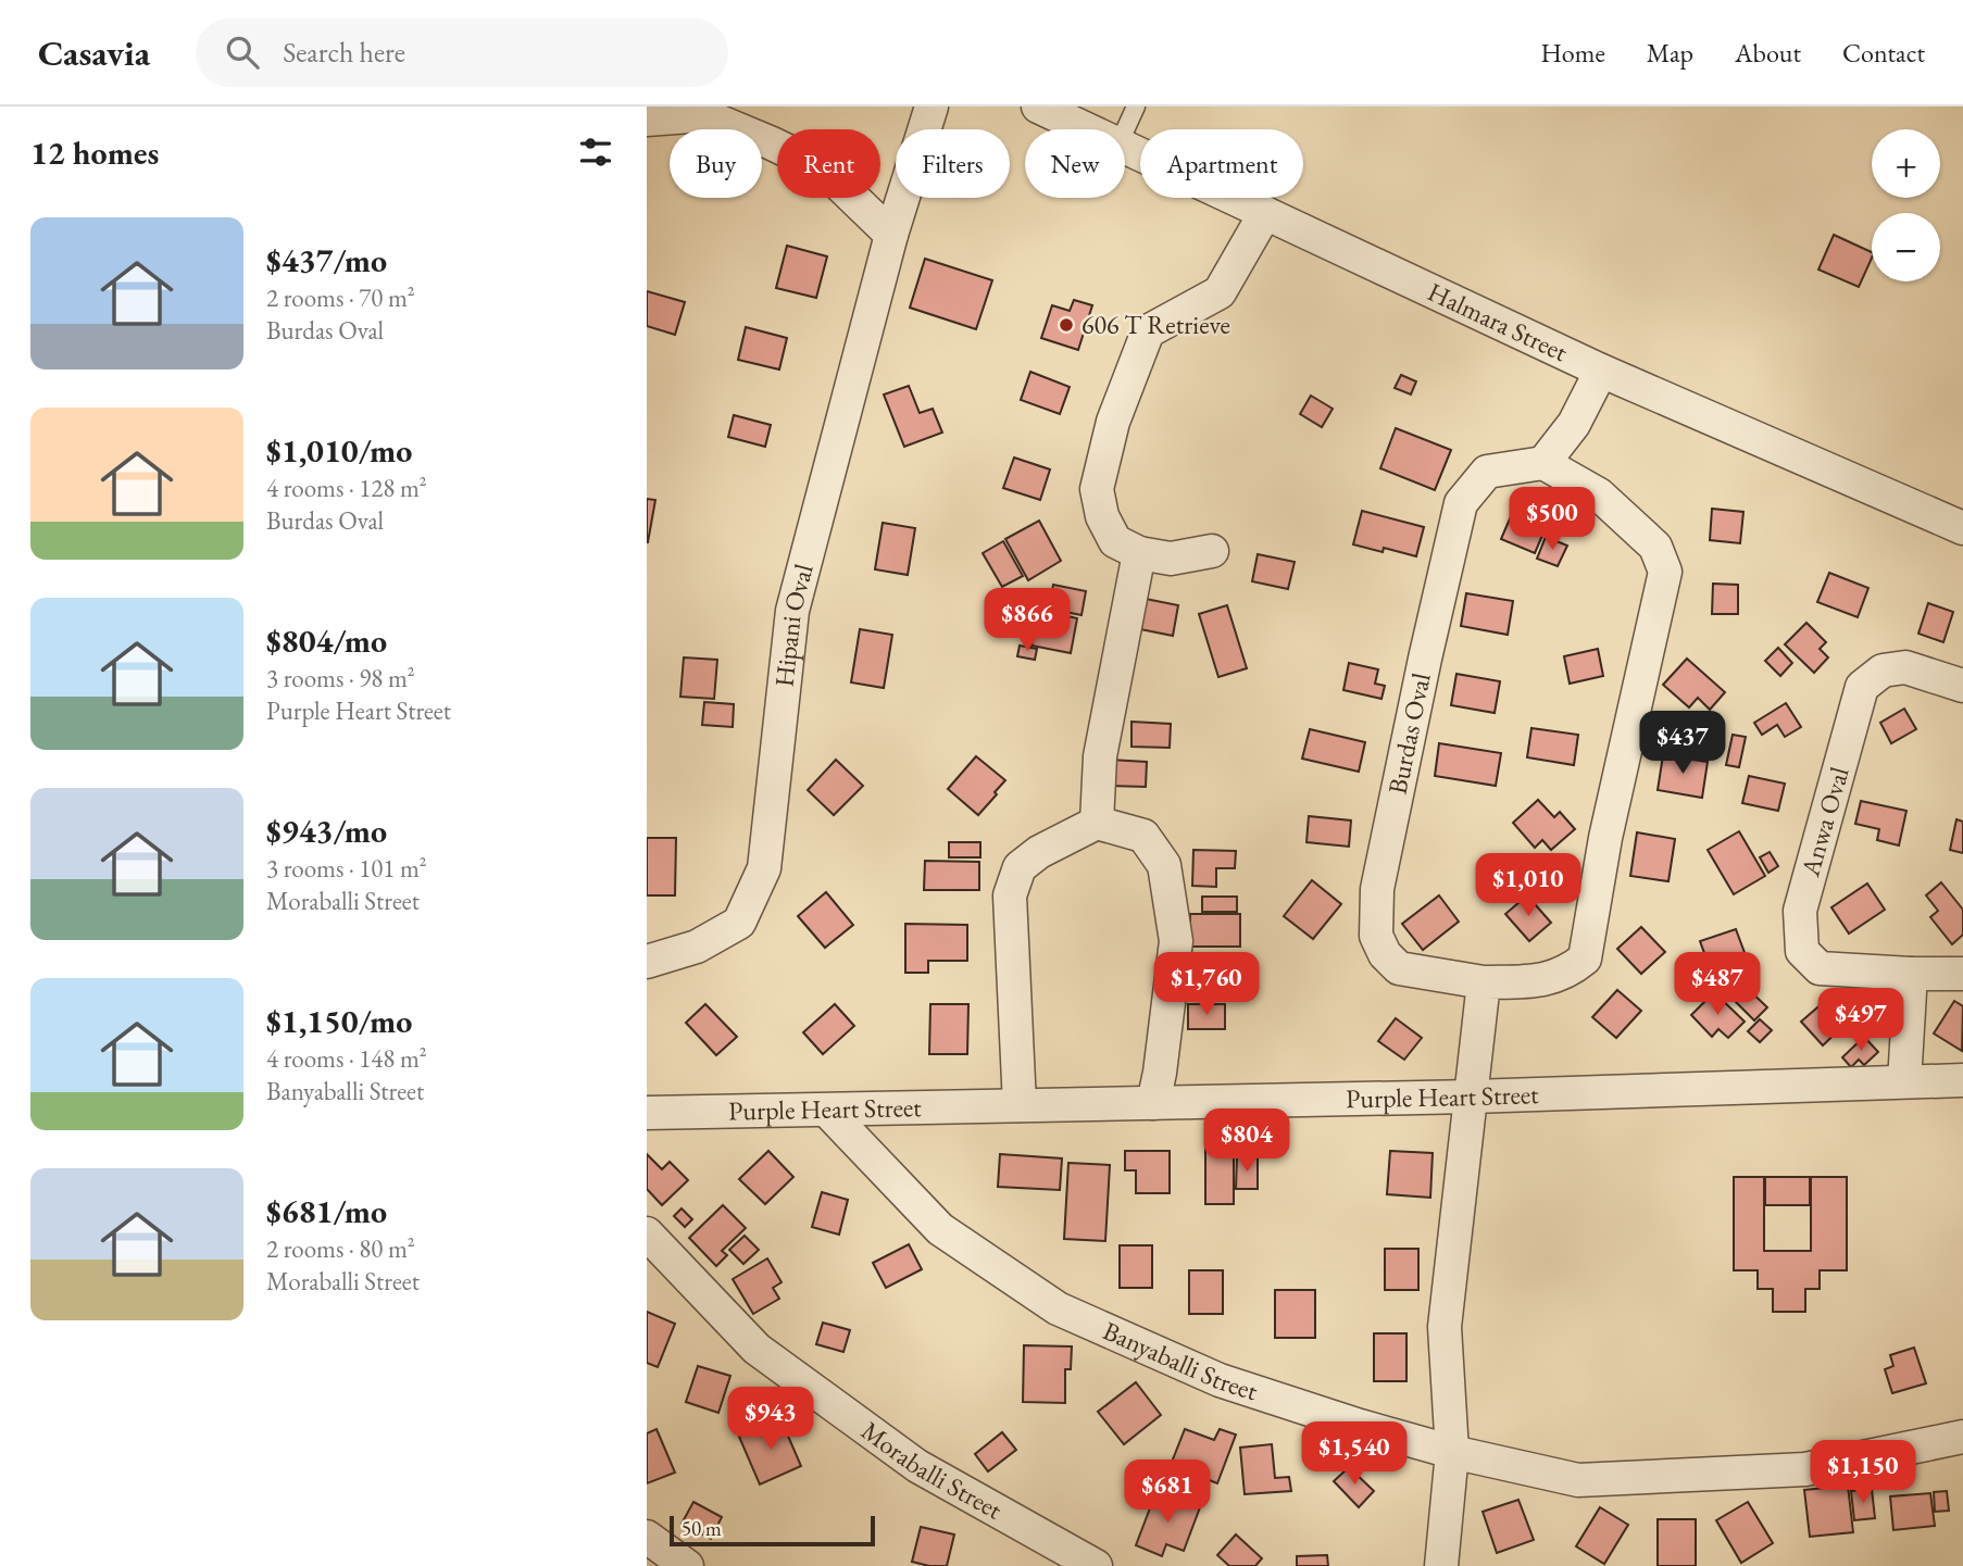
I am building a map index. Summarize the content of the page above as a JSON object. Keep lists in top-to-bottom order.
{
  "streets": {
    "street": [
      "Halmara Street",
      "Hipani Oval",
      "Burdas Oval",
      "Anwa Oval",
      "Purple Heart Street",
      "Banyaballi Street",
      "Moraballi Street"
    ]
  },
  "crossings": [
    ["Purple Heart Street", "Banyaballi Street"]
  ],
  "places": ["606 T Retrieve"],
  "scale_bar": "50 m",
  "page": {
    "header": "Casavia",
    "search": "Search here",
    "nav": [
      "Home",
      "Map",
      "About",
      "Contact"
    ],
    "heading": "12 homes",
    "map_buttons": ["+", "−"],
    "chip": [
      "Buy",
      "Rent",
      "Filters",
      "New",
      "Apartment"
    ],
    "list": [
      {
        "name": "$437/mo",
        "note": "2 rooms · 70 m² · Burdas Oval"
      },
      {
        "name": "$1,010/mo",
        "note": "4 rooms · 128 m² · Burdas Oval"
      },
      {
        "name": "$804/mo",
        "note": "3 rooms · 98 m² · Purple Heart Street"
      },
      {
        "name": "$943/mo",
        "note": "3 rooms · 101 m² · Moraballi Street"
      },
      {
        "name": "$1,150/mo",
        "note": "4 rooms · 148 m² · Banyaballi Street"
      },
      {
        "name": "$681/mo",
        "note": "2 rooms · 80 m² · Moraballi Street"
      }
    ],
    "price": [
      "$500",
      "$866",
      "$437",
      "$1,010",
      "$1,760",
      "$487",
      "$497",
      "$804",
      "$943",
      "$1,540",
      "$1,150",
      "$681"
    ],
    "scale": "50 m"
  }
}
